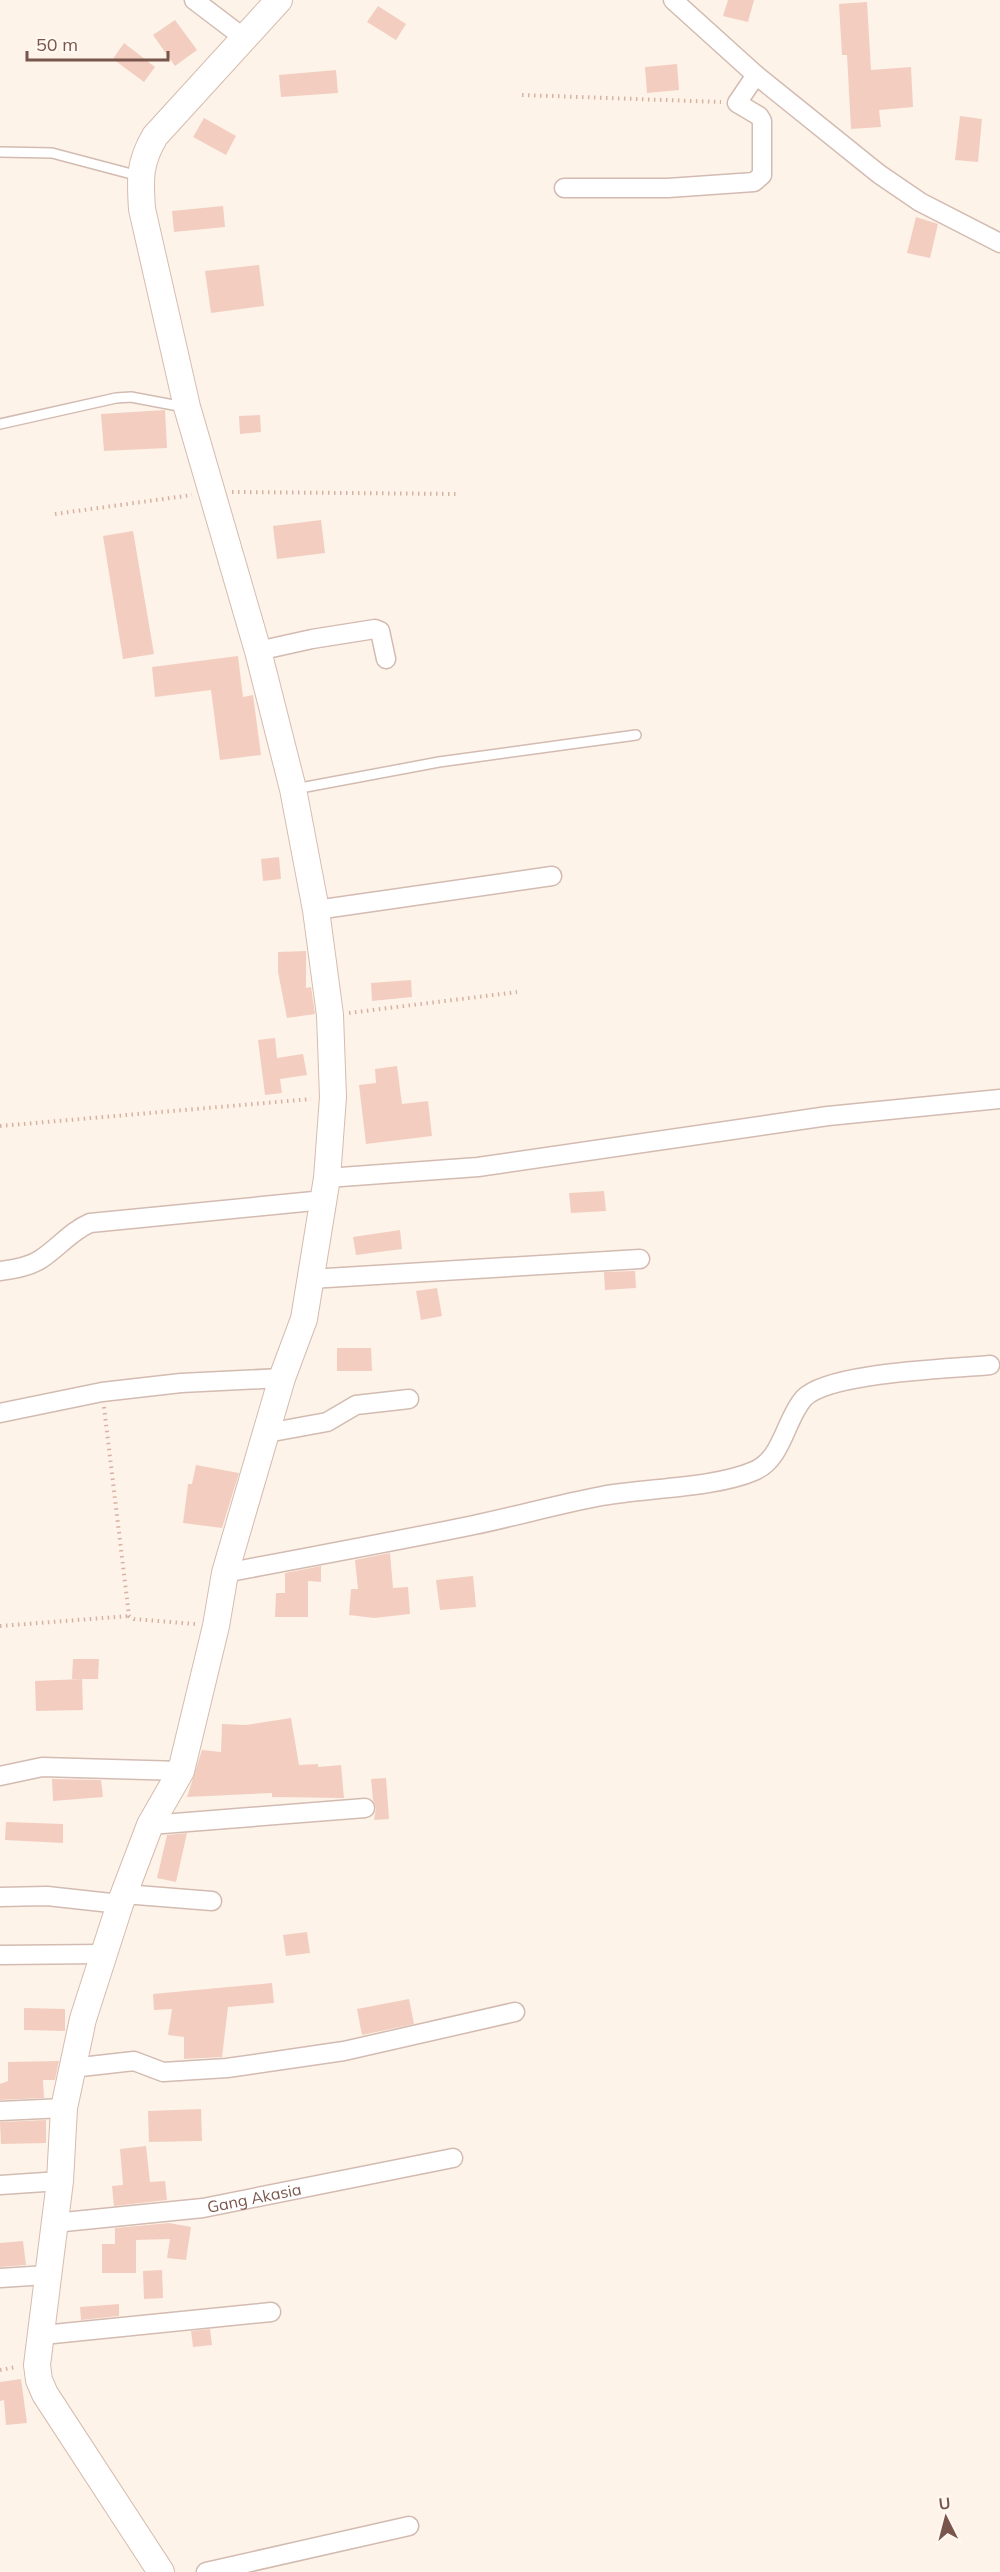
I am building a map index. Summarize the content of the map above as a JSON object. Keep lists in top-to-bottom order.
{
  "streets": {
    "street": ["Gang Akasia"]
  },
  "scale_bar": "50 m",
  "north": "top"
}
